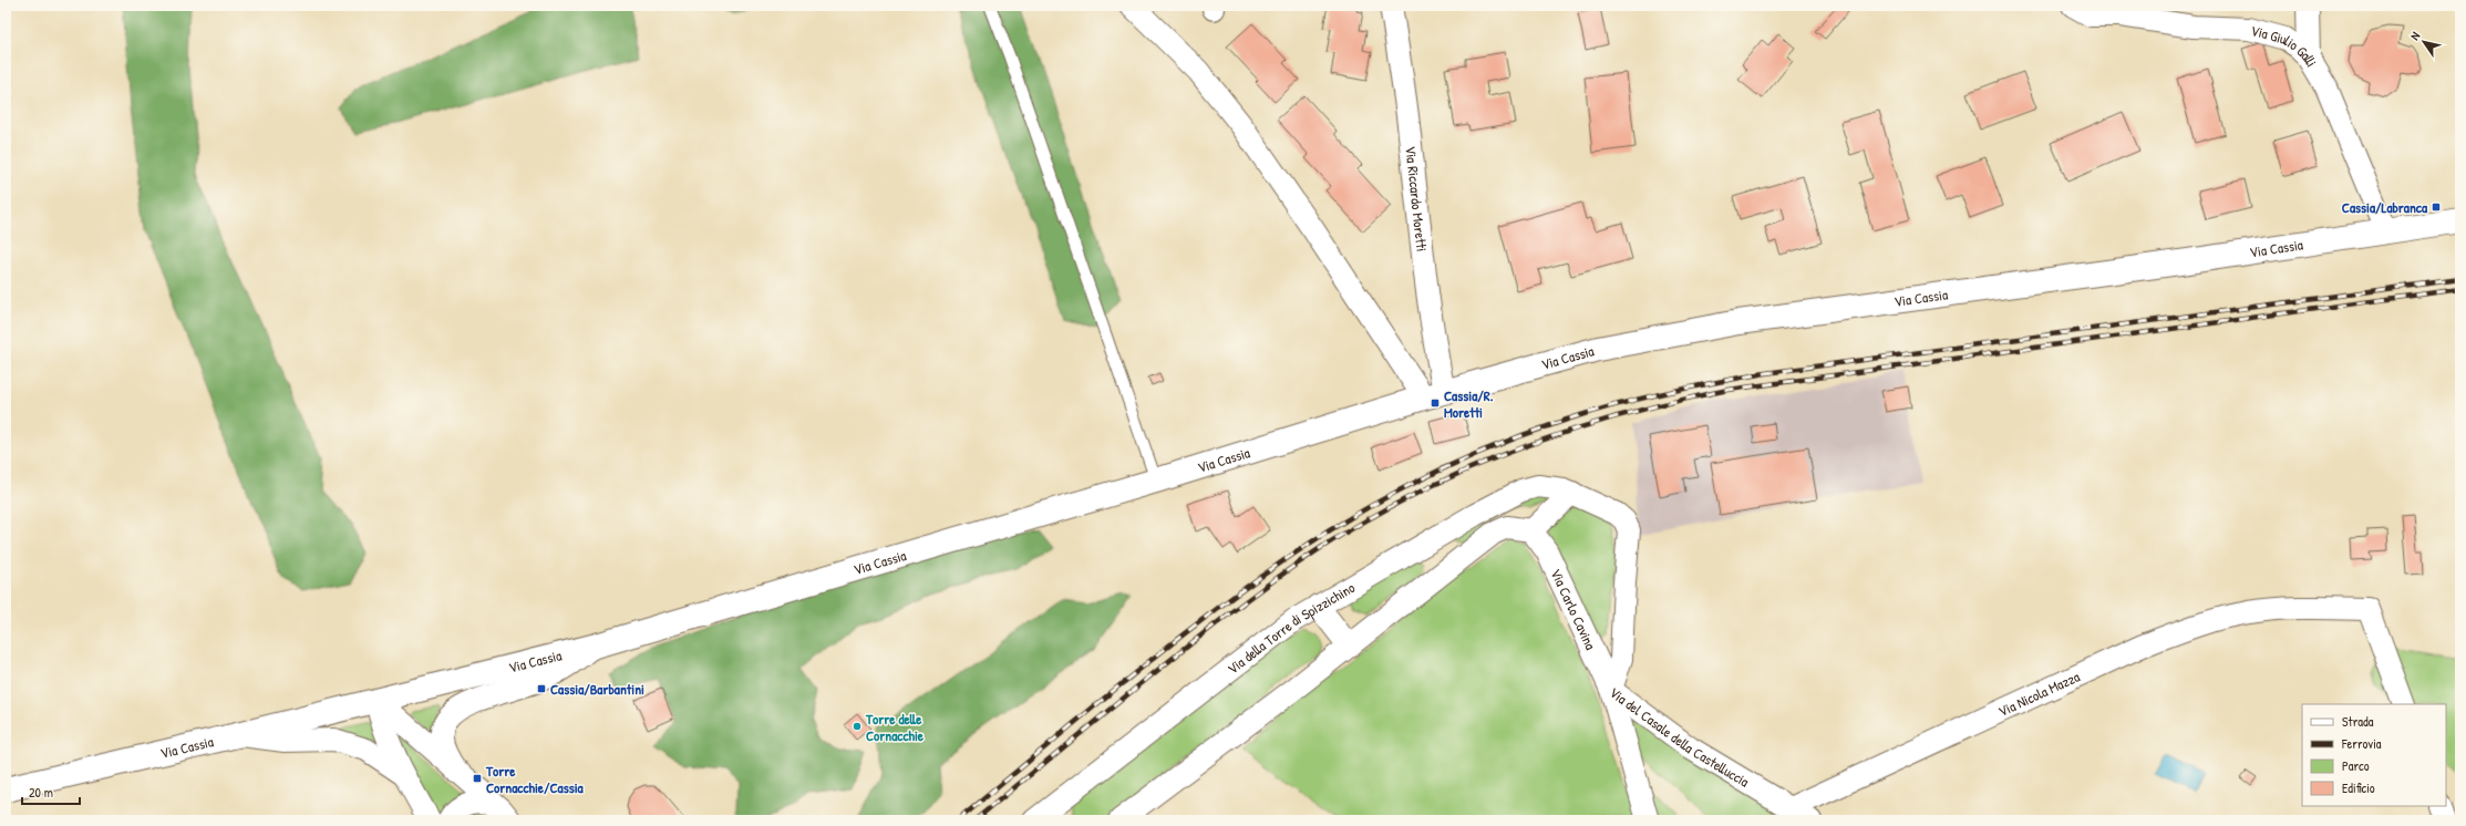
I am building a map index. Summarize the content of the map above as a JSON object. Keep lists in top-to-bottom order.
{
  "streets": {
    "main road": ["Via Cassia"],
    "street": [
      "Via Giulio Galli",
      "Via Riccardo Moretti",
      "Via Carlo Cavina",
      "Via della Torre di Spizzichino",
      "Via Nicola Mazza",
      "Via del Casale della Castelluccia"
    ]
  },
  "crossings": [
    ["Via Giulio Galli", "Via Cassia"],
    ["Via Riccardo Moretti", "Via Cassia"],
    ["Via Carlo Cavina", "Via del Casale della Castelluccia"],
    ["Via della Torre di Spizzichino", "Via del Casale della Castelluccia"],
    ["Via Nicola Mazza", "Via del Casale della Castelluccia"]
  ],
  "places": {
    "transit": [
      "Cassia/Labranca",
      "Cassia/R. Moretti",
      "Cassia/Barbantini",
      "Torre Cornacchie/Cassia"
    ],
    "other": ["Torre delle Cornacchie"]
  },
  "legend": [
    "Strada",
    "Ferrovia",
    "Parco",
    "Edificio"
  ],
  "scale_bar": "20 m",
  "north": "top left"
}
